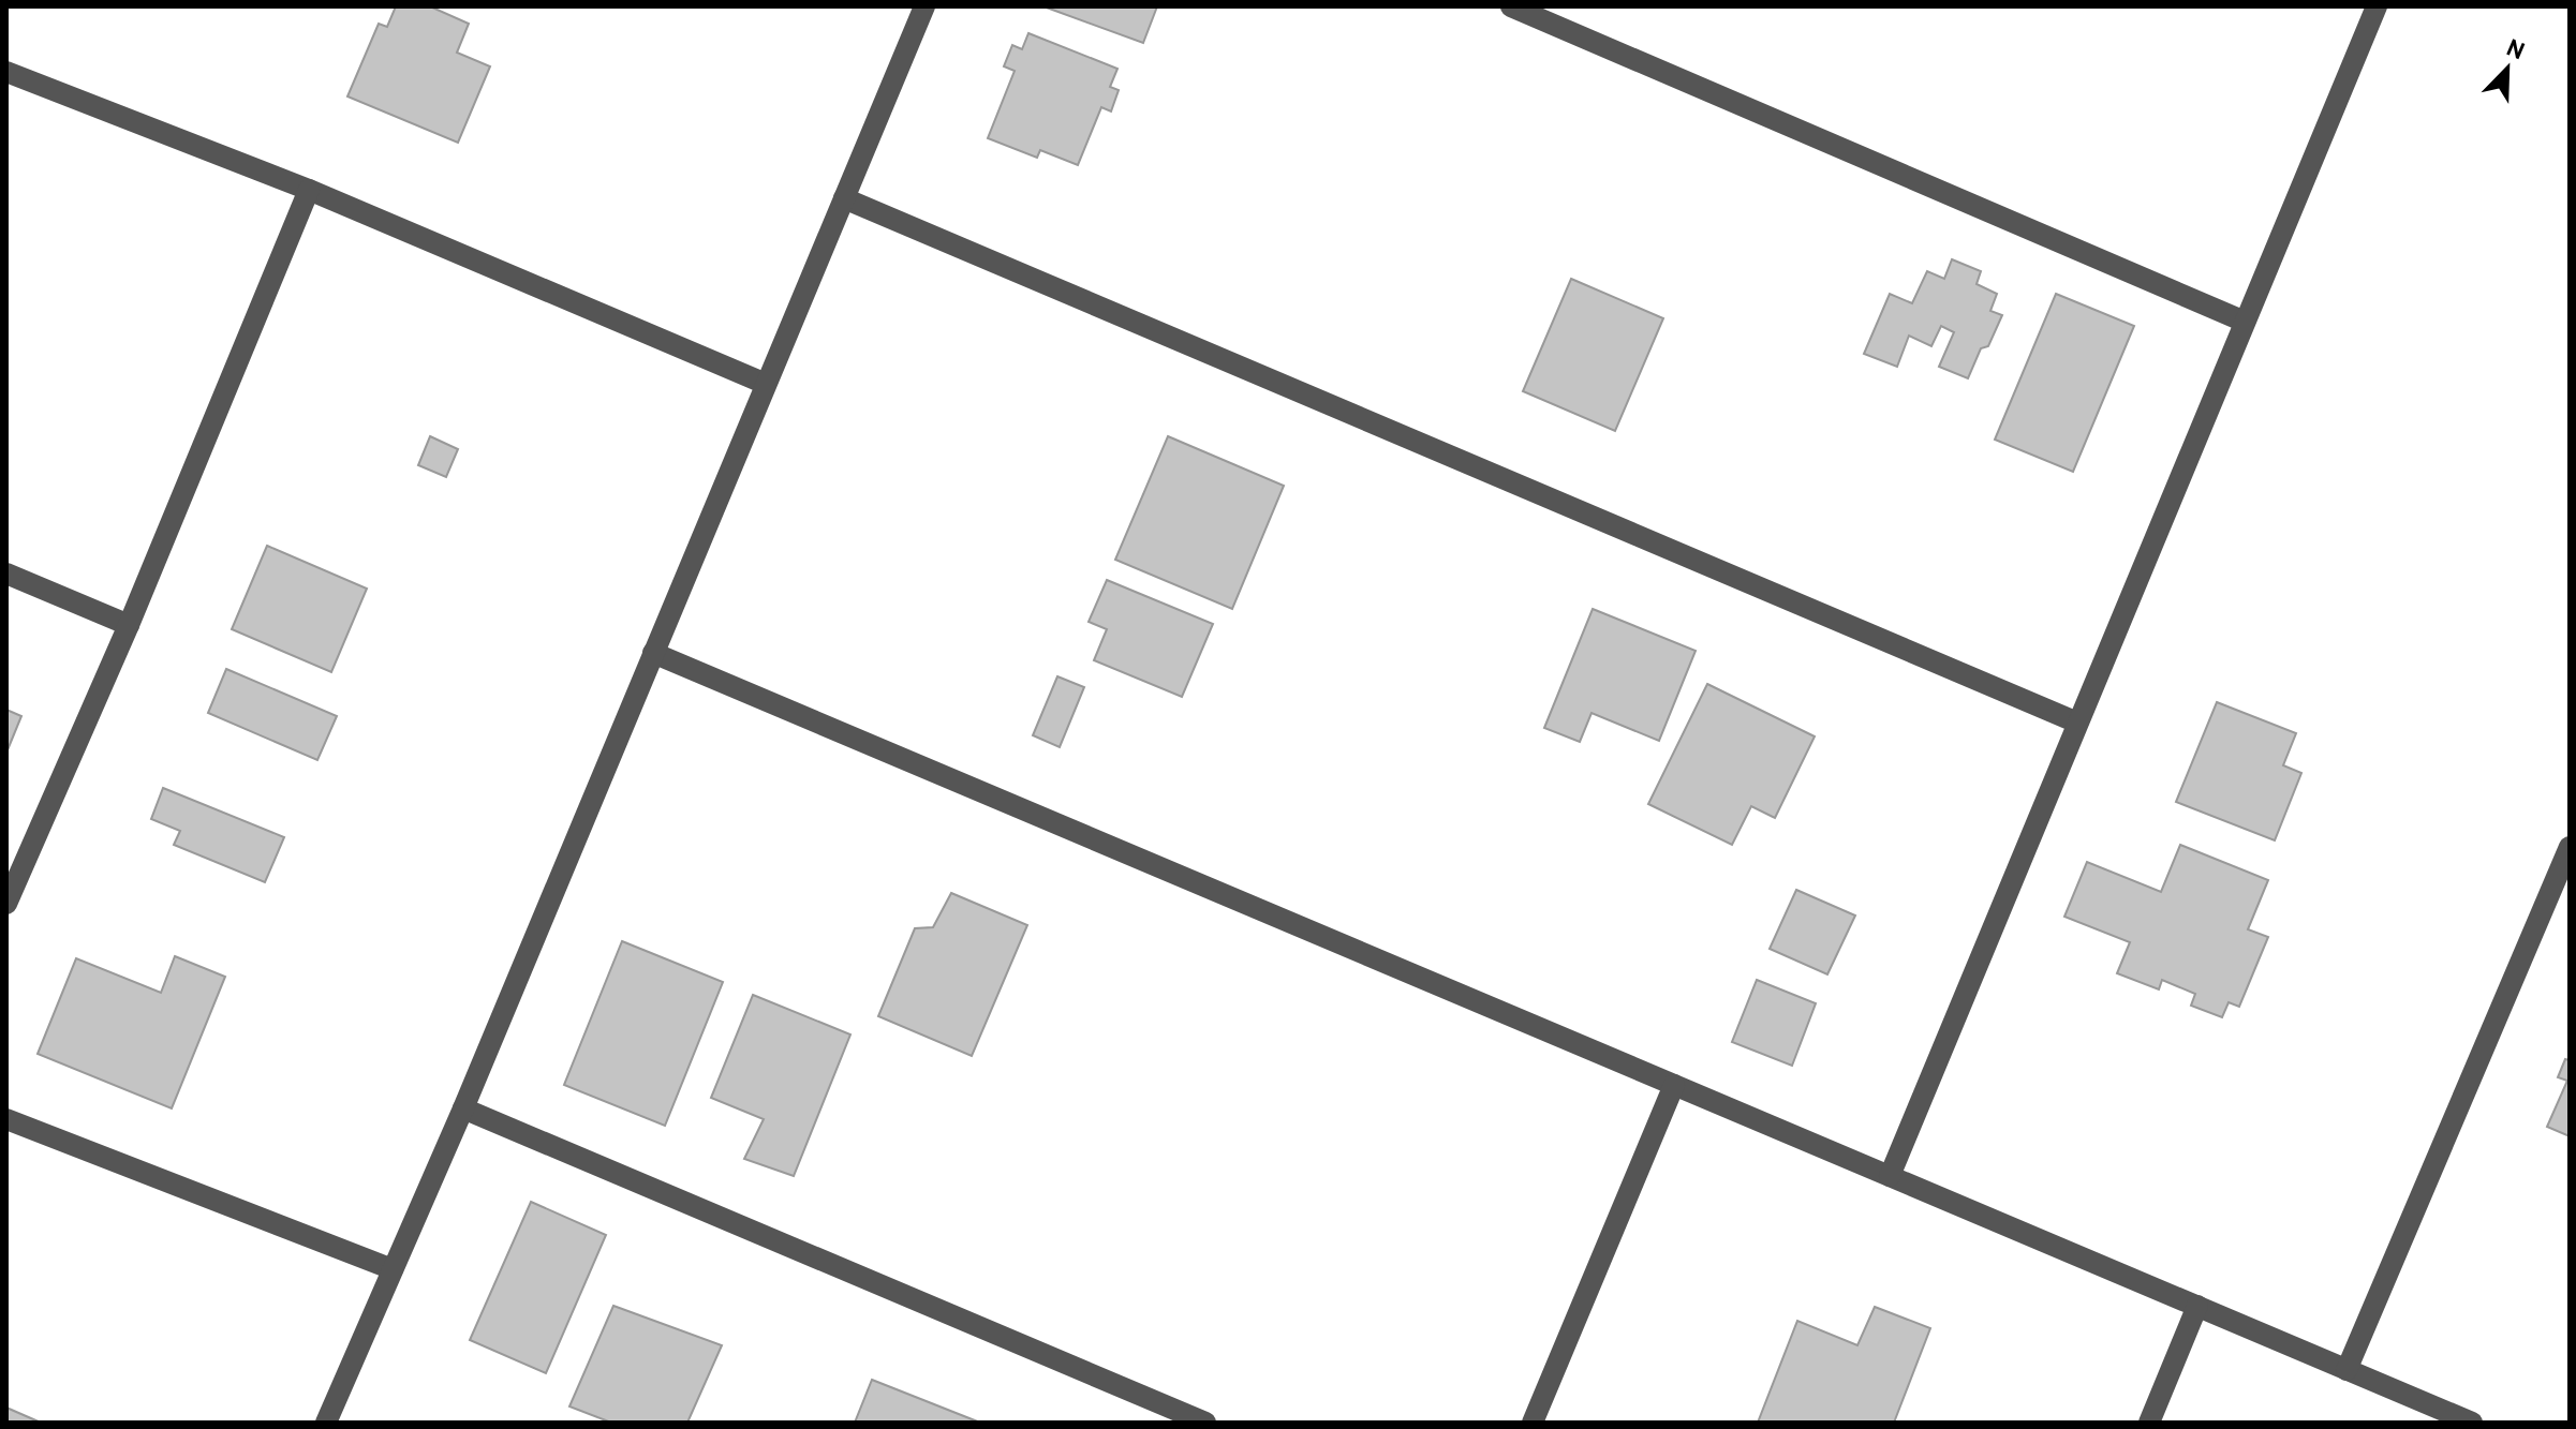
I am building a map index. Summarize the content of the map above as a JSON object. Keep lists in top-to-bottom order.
{
  "north": "top right"
}
